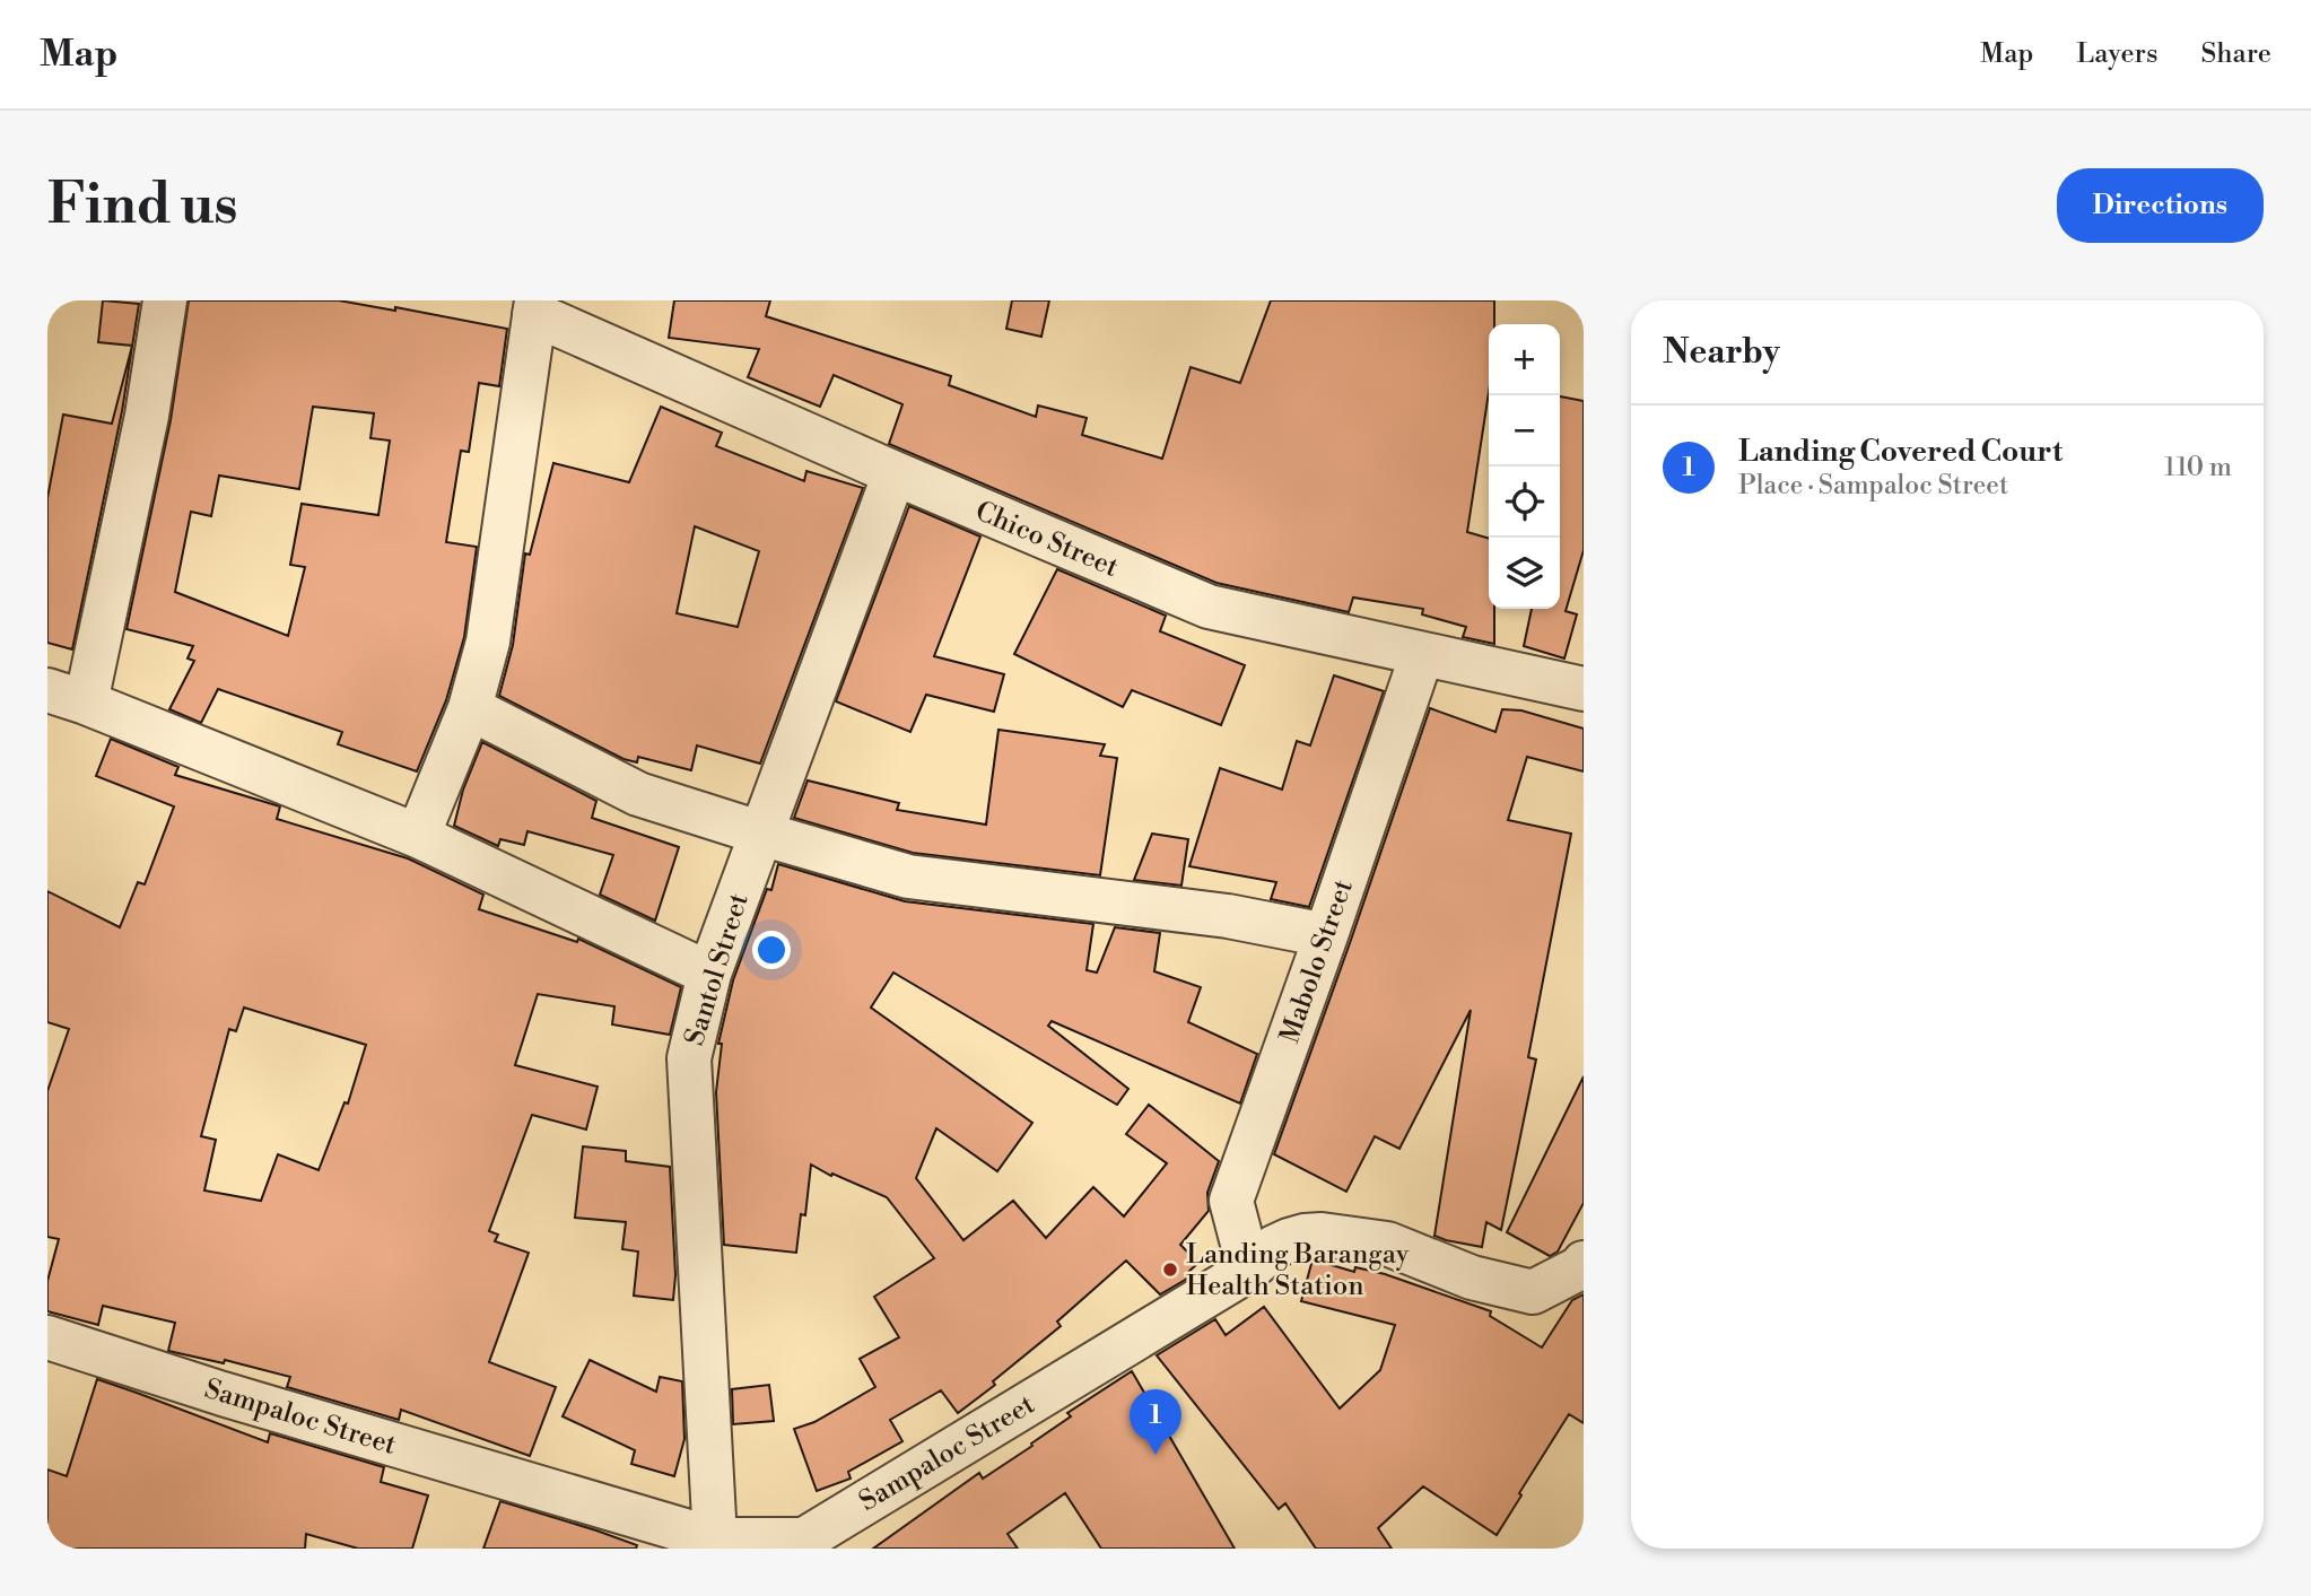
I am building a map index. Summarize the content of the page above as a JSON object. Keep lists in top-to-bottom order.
{
  "streets": {
    "street": [
      "Chico Street",
      "Mabolo Street",
      "Santol Street",
      "Sampaloc Street"
    ]
  },
  "crossings": [
    ["Chico Street", "Mabolo Street"],
    ["Chico Street", "Santol Street"],
    ["Mabolo Street", "Sampaloc Street"],
    ["Santol Street", "Sampaloc Street"]
  ],
  "places": ["Landing Barangay Health Station"],
  "page": {
    "header": "Map",
    "nav": ["Map", "Layers", "Share"],
    "buttons": "Directions",
    "title": "Find us",
    "heading": "Nearby",
    "map_buttons": ["+", "−"],
    "list": [
      {
        "mark": "1",
        "name": "Landing Covered Court",
        "note": "Place · Sampaloc Street",
        "value": "110 m"
      }
    ],
    "pins": "1"
  }
}
